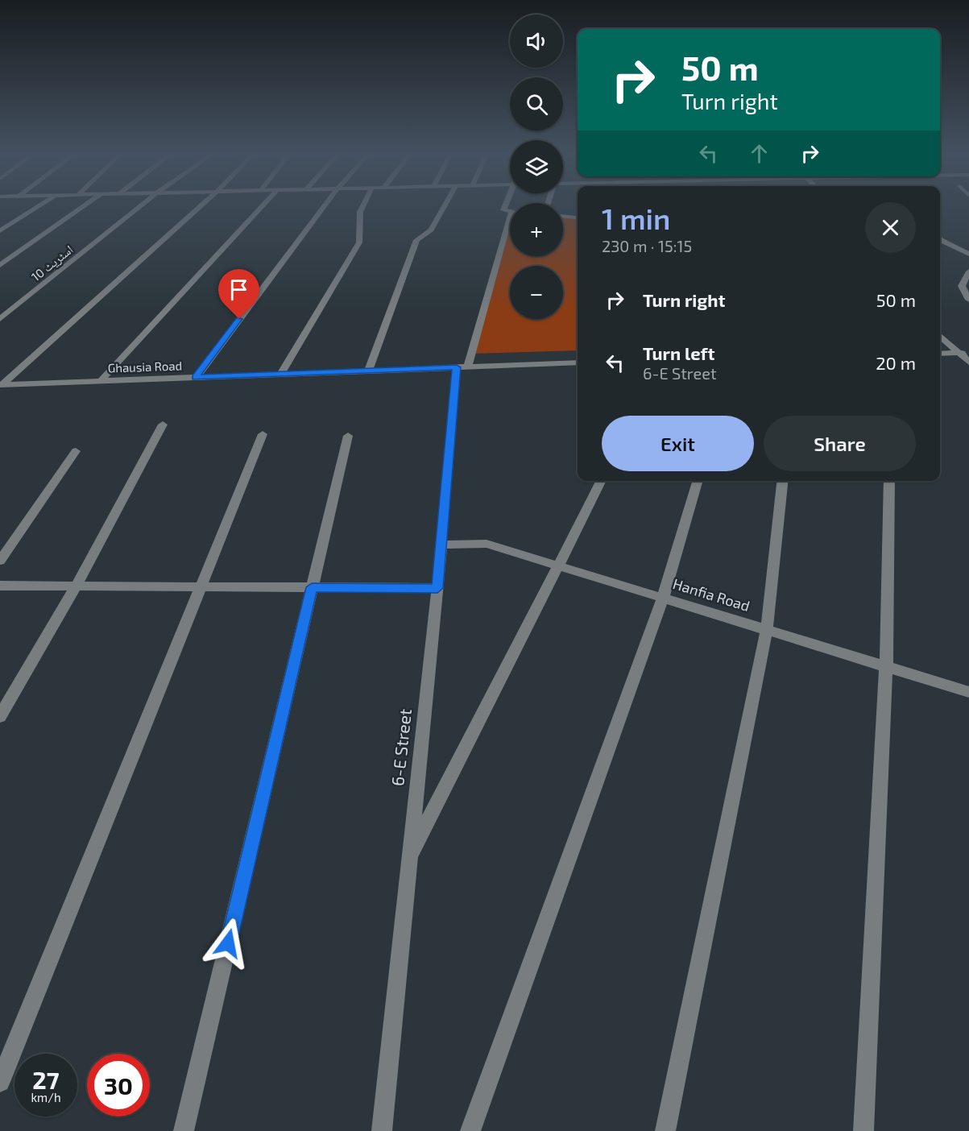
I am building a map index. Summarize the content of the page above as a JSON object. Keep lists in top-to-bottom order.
{
  "streets": {
    "street": [
      "اسٹریٹ 10",
      "Ghausia Road",
      "Hanfia Road",
      "6-E Street"
    ]
  },
  "crossings": [
    ["Ghausia Road", "6-E Street"],
    ["Hanfia Road", "6-E Street"]
  ],
  "page": {
    "map_buttons": ["+", "−"],
    "turn": ["50 m", "Turn right"],
    "heading": ["1 min", "230 m · 15:15"],
    "list": [
      {
        "name": "Turn right",
        "value": "50 m"
      },
      {
        "name": "Turn left",
        "note": "6-E Street",
        "value": "20 m"
      }
    ],
    "buttons": ["Exit", "Share"],
    "speed": "27 km/h",
    "limit": "30"
  }
}
